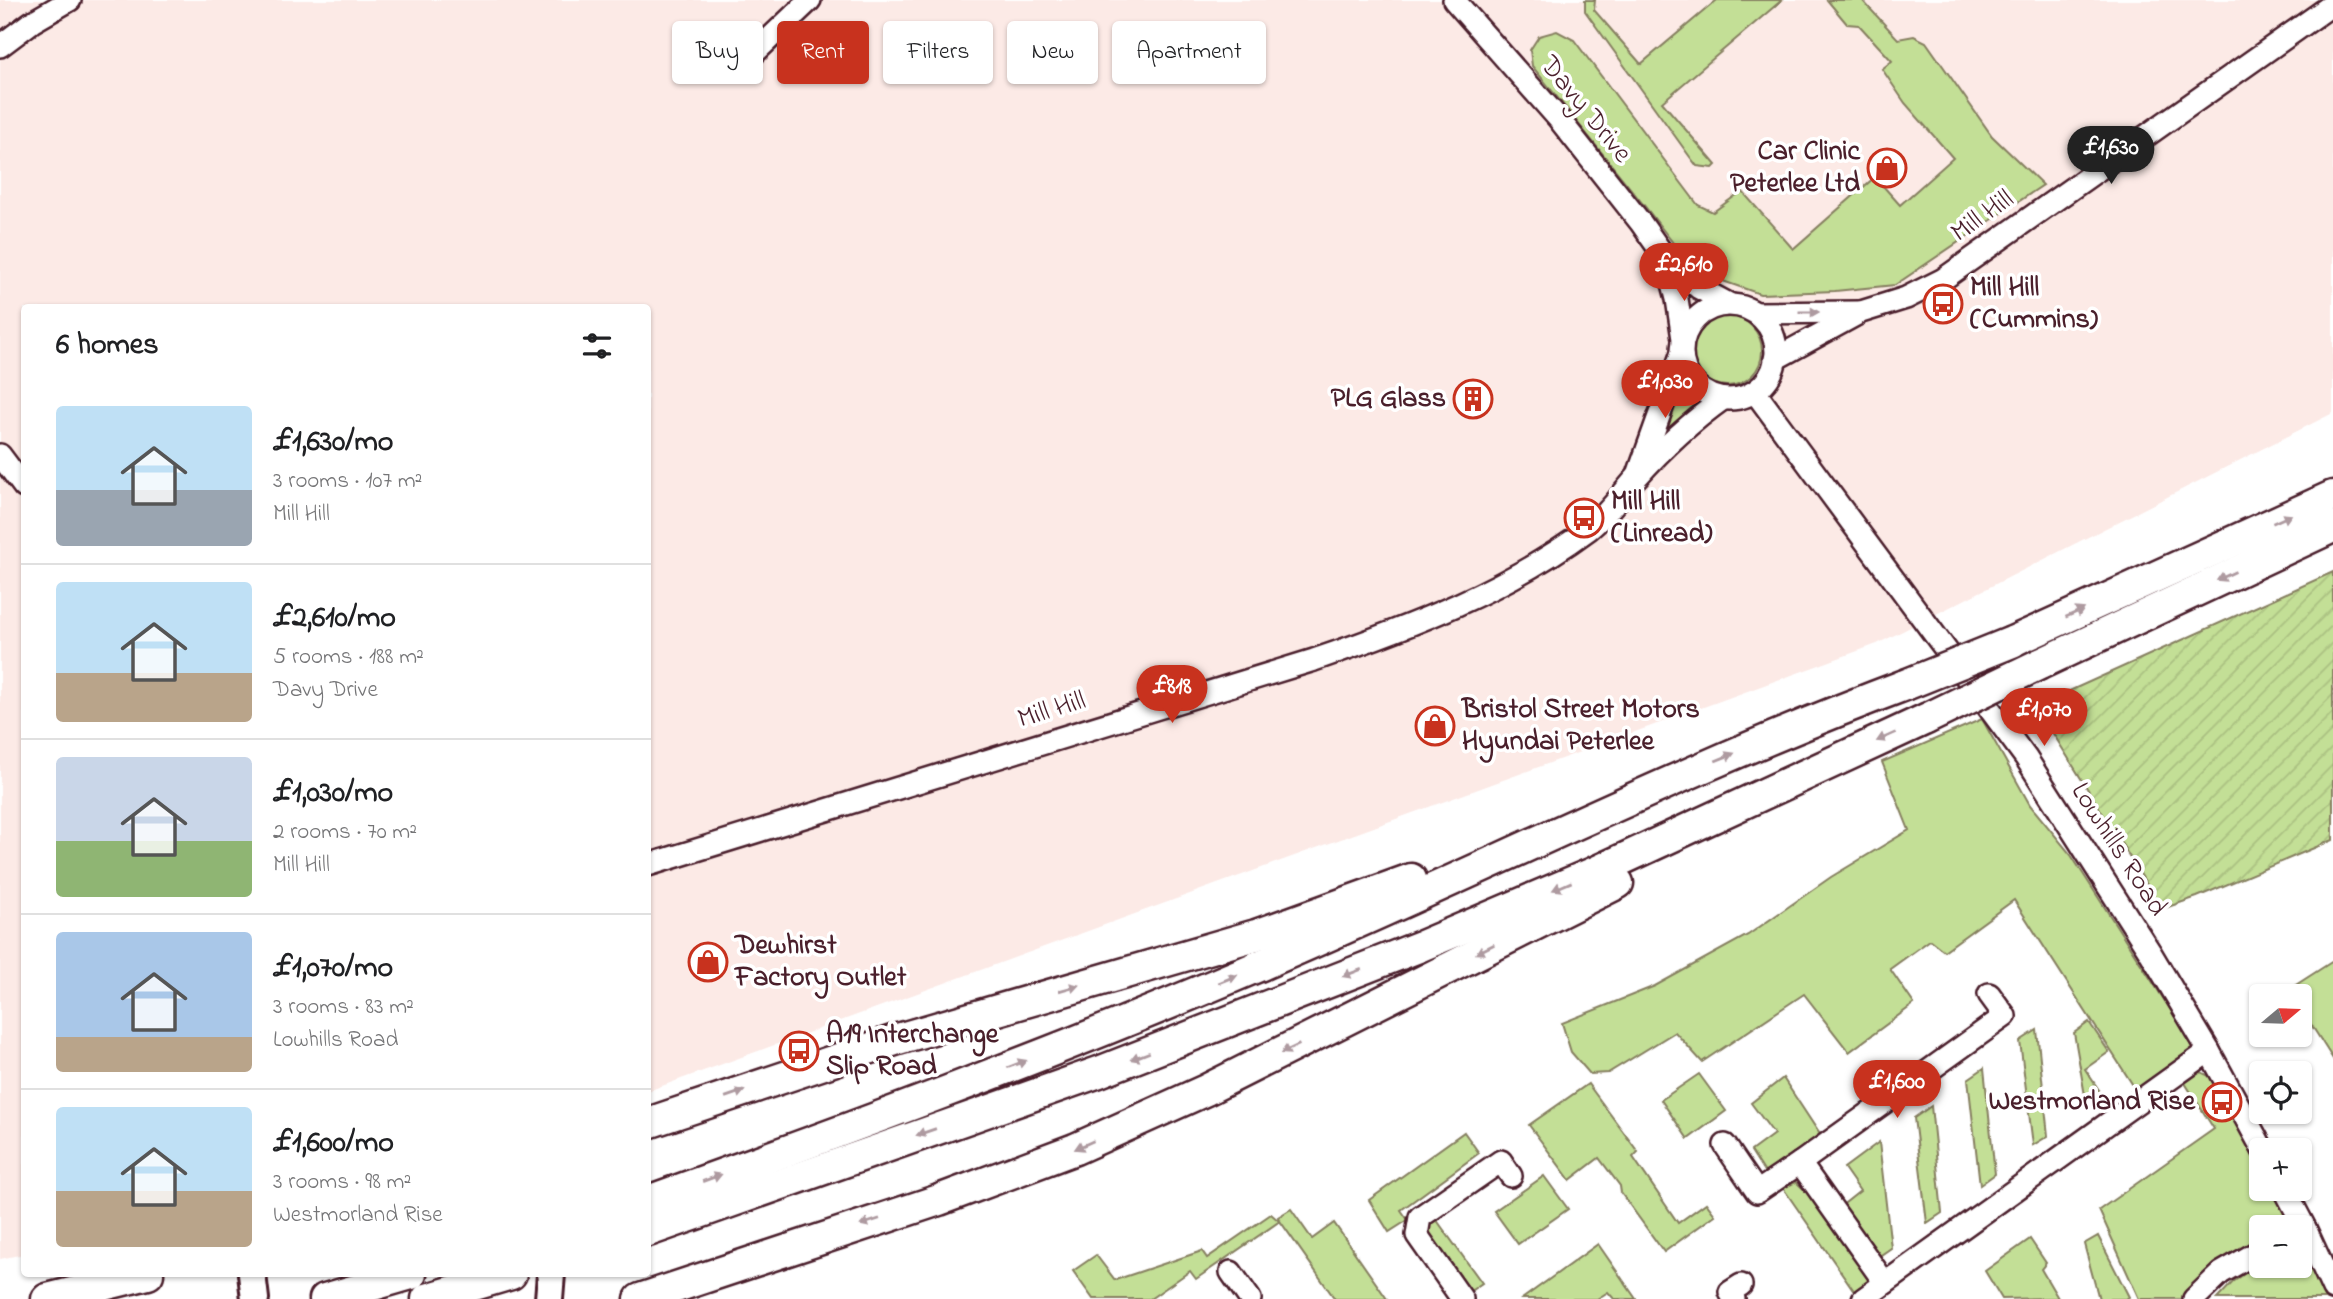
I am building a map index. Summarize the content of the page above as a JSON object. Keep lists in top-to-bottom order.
{
  "streets": {
    "street": ["Davy Drive", "Mill Hill", "Lowhills Road"]
  },
  "crossings": [
    ["Davy Drive", "Mill Hill"],
    ["Davy Drive", "Lowhills Road"],
    ["Mill Hill", "Lowhills Road"]
  ],
  "places": {
    "shop": ["Car Clinic Peterlee Ltd", "Bristol Street Motors Hyundai Peterlee", "Dewhirst Factory Outlet"],
    "bus stop": [
      "Mill Hill (Cummins)",
      "Mill Hill (Linread)",
      "A19 Interchange Slip Road",
      "Westmorland Rise"
    ],
    "building": ["PLG Glass"]
  },
  "north": "right",
  "page": {
    "chip": [
      "Buy",
      "Rent",
      "Filters",
      "New",
      "Apartment"
    ],
    "price": [
      "£1,630",
      "£2,610",
      "£1,030",
      "£818",
      "£1,070",
      "£1,600"
    ],
    "heading": "6 homes",
    "list": [
      {
        "name": "£1,630/mo",
        "note": "3 rooms · 107 m² · Mill Hill"
      },
      {
        "name": "£2,610/mo",
        "note": "5 rooms · 188 m² · Davy Drive"
      },
      {
        "name": "£1,030/mo",
        "note": "2 rooms · 70 m² · Mill Hill"
      },
      {
        "name": "£1,070/mo",
        "note": "3 rooms · 83 m² · Lowhills Road"
      },
      {
        "name": "£1,600/mo",
        "note": "3 rooms · 98 m² · Westmorland Rise"
      }
    ],
    "map_buttons": ["+", "−"]
  }
}
